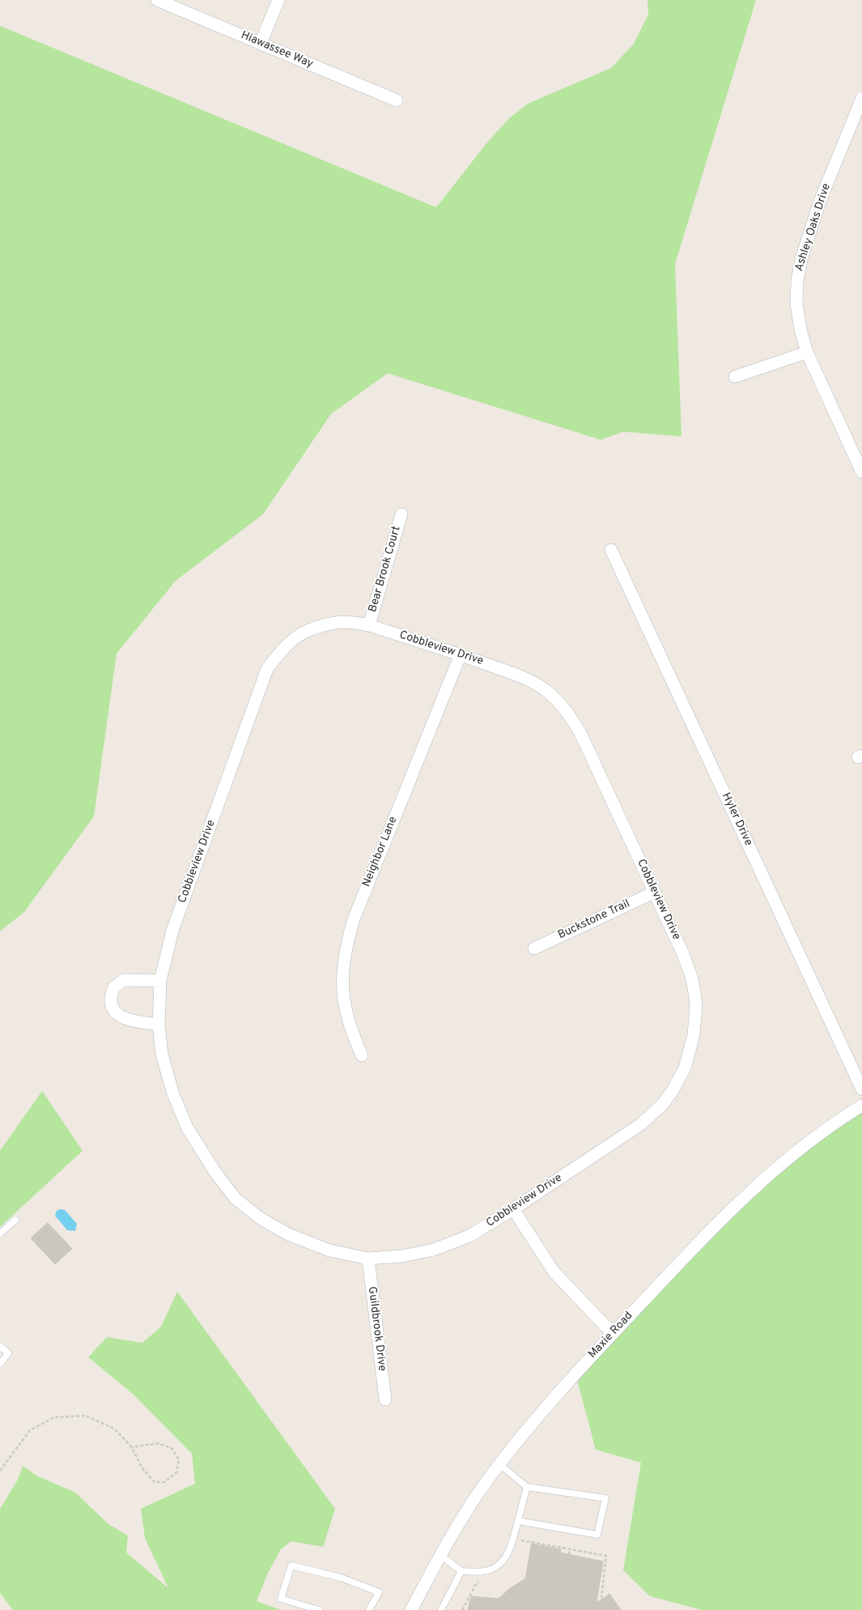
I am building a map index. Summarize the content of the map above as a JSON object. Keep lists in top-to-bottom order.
{
  "streets": {
    "street": [
      "Hiawassee Way",
      "Ashley Oaks Drive",
      "Bear Brook Court",
      "Cobbleview Drive",
      "Hyler Drive",
      "Neighbor Lane",
      "Buckstone Trail",
      "Guildbrook Drive",
      "Maxie Road"
    ]
  },
  "crossings": [
    ["Bear Brook Court", "Cobbleview Drive"],
    ["Cobbleview Drive", "Neighbor Lane"],
    ["Cobbleview Drive", "Buckstone Trail"],
    ["Cobbleview Drive", "Guildbrook Drive"]
  ]
}
